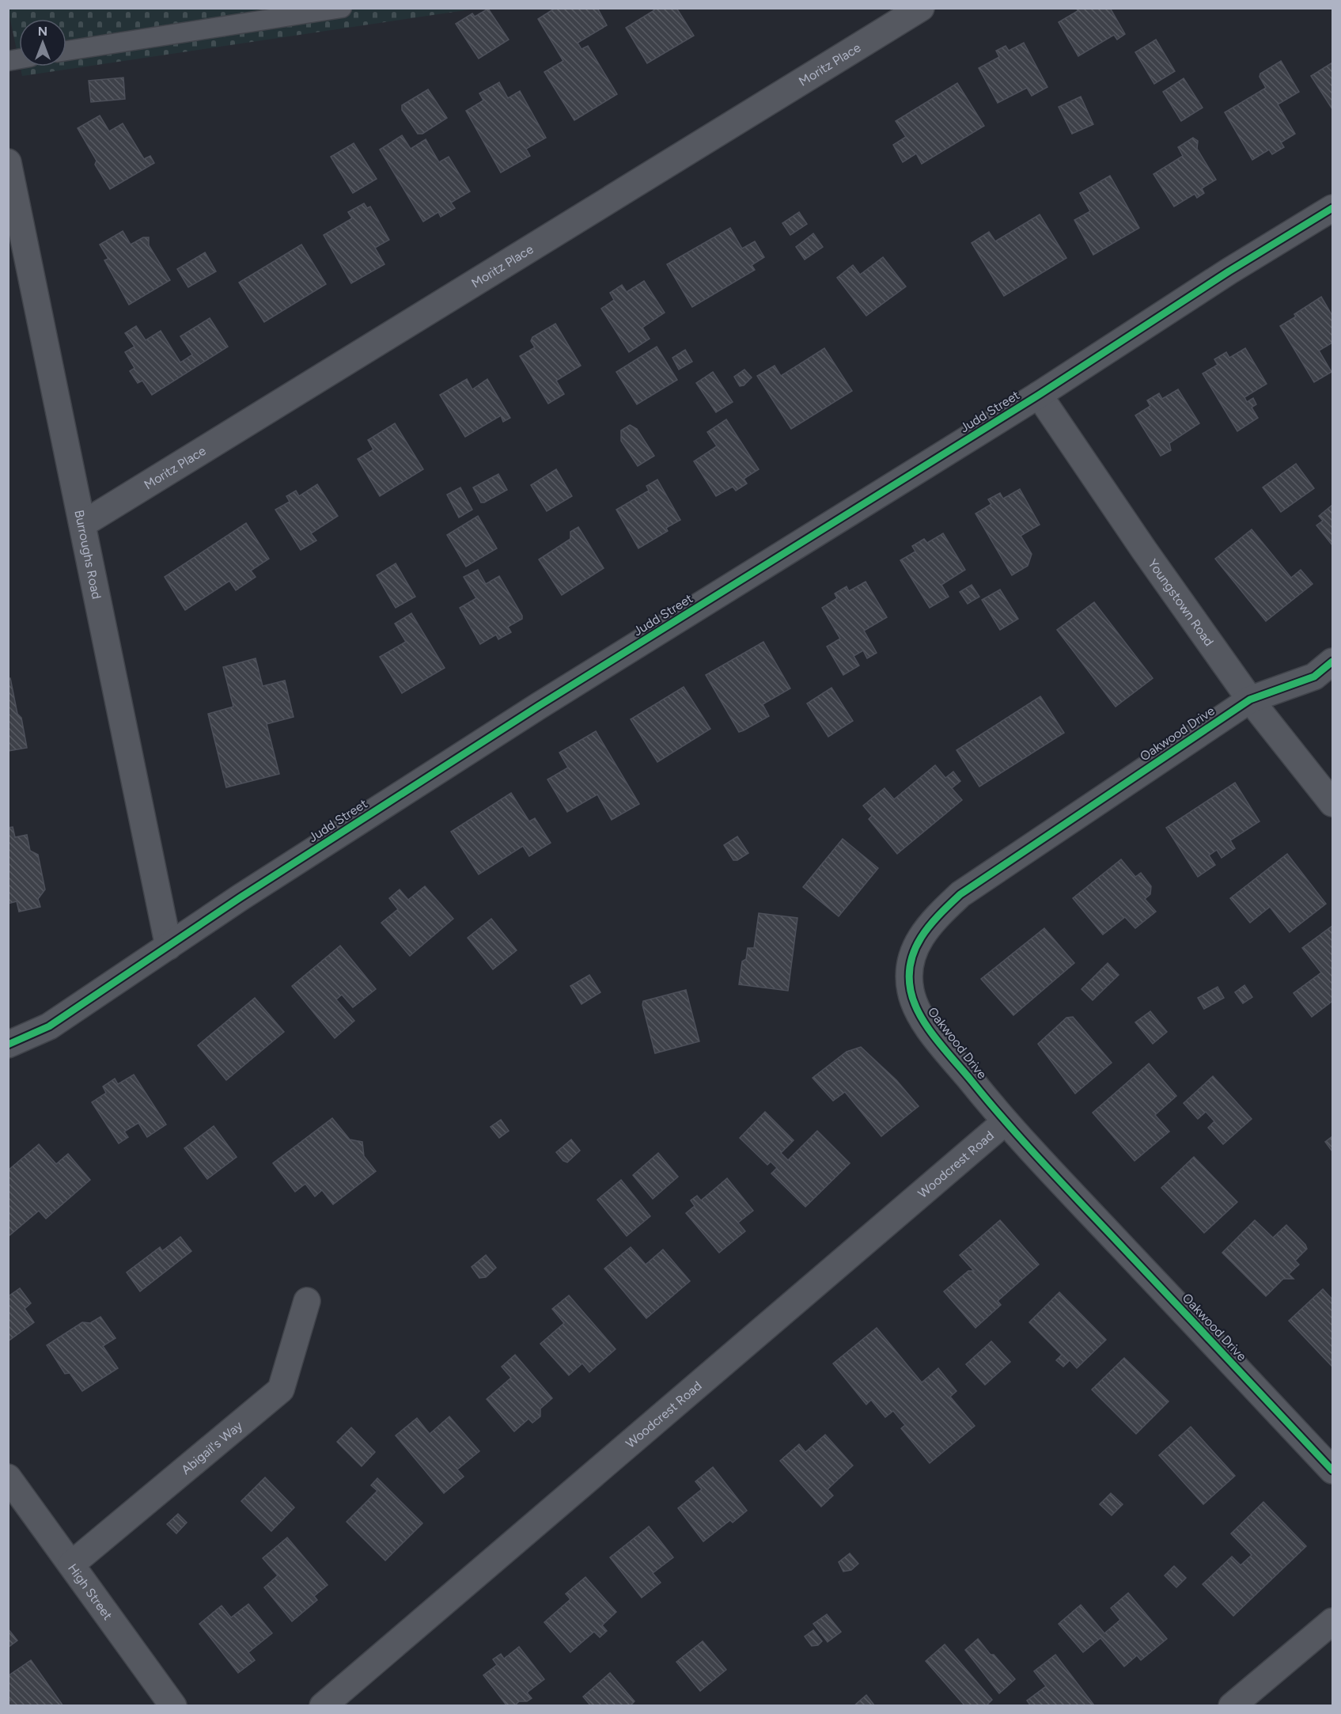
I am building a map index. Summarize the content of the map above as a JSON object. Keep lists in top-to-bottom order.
{
  "streets": {
    "street": [
      "Moritz Place",
      "Judd Street",
      "Burroughs Road",
      "Youngstown Road",
      "Oakwood Drive",
      "Woodcrest Road",
      "Abigail's Way",
      "High Street"
    ]
  },
  "crossings": [
    ["Moritz Place", "Burroughs Road"],
    ["Judd Street", "Burroughs Road"],
    ["Judd Street", "Youngstown Road"],
    ["Youngstown Road", "Oakwood Drive"],
    ["Oakwood Drive", "Woodcrest Road"],
    ["Abigail's Way", "High Street"]
  ],
  "north": "top"
}
